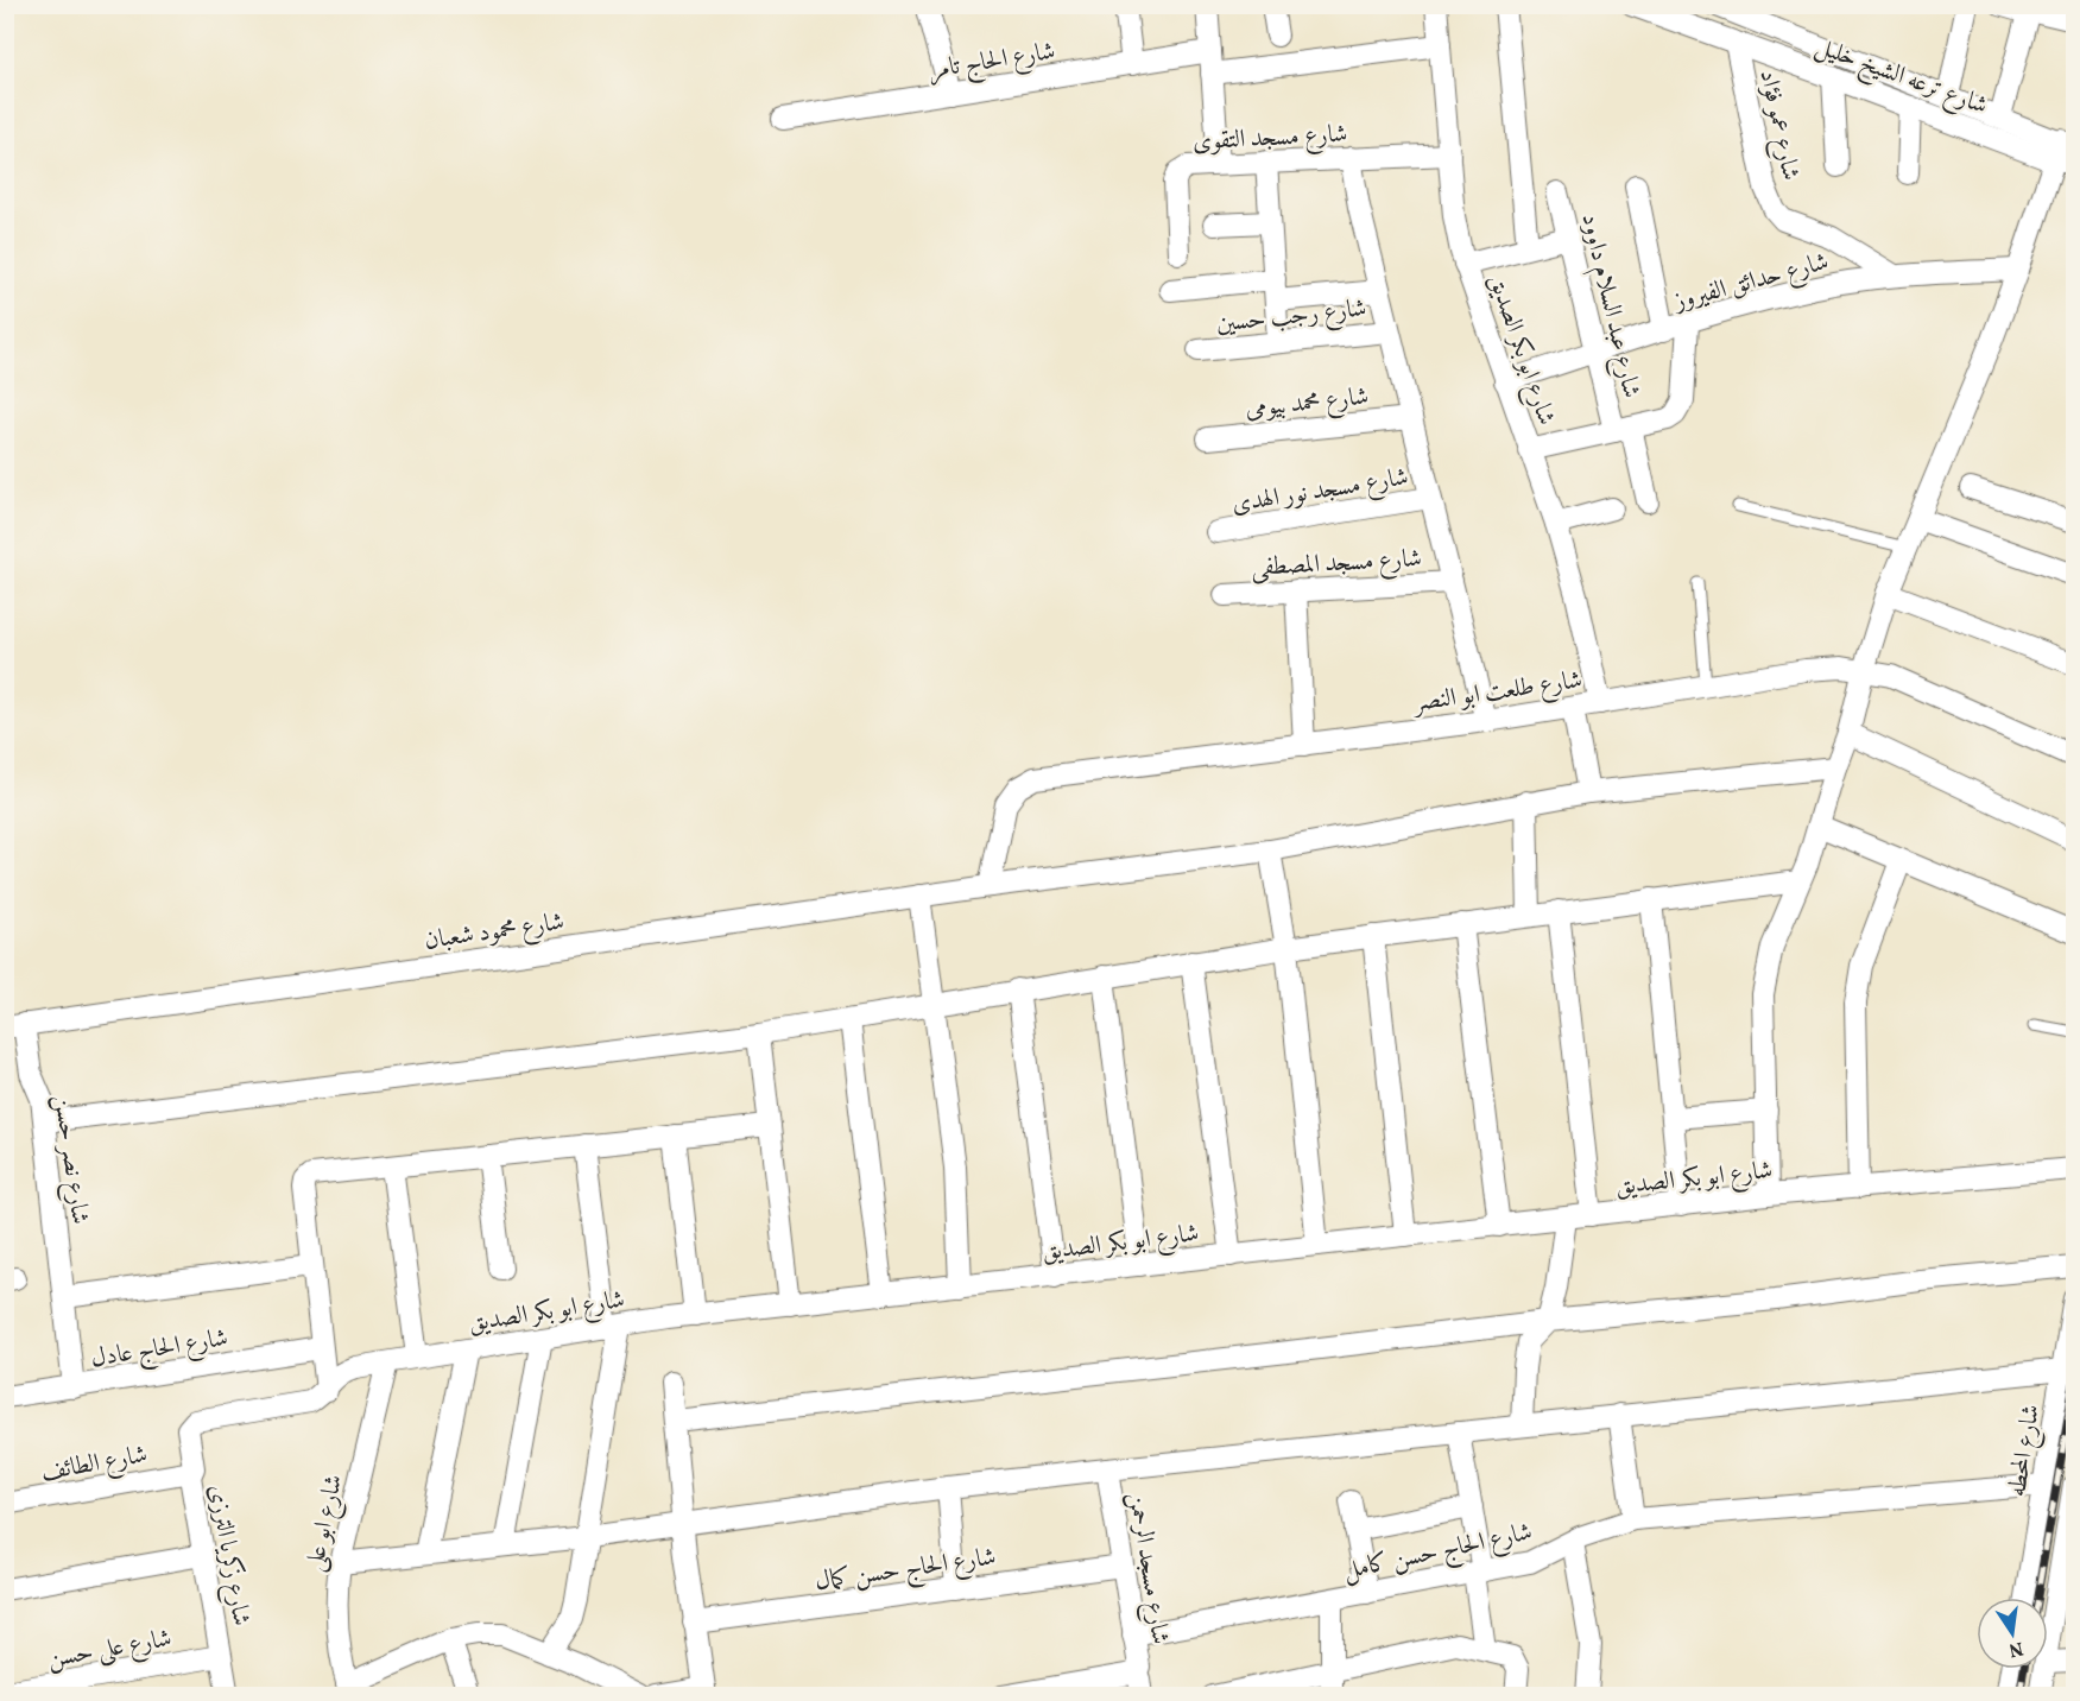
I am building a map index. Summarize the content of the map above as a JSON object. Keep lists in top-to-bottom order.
{
  "streets": {
    "street": [
      "شارع الحاج تامر",
      "شارع ترعه الشيخ خليل",
      "شارع عمو فؤاد",
      "شارع مسجد التقوى",
      "شارع حدائق الفيروز",
      "شارع عبد السلام داوود",
      "شارع رجب حسين",
      "شارع ابو بكر الصديق",
      "شارع محمد بيومى",
      "شارع مسجد نور الهدى",
      "شارع مسجد المصطفى",
      "شارع طلعت ابو النصر",
      "شارع محمود شعبان",
      "شارع نصر حسن",
      "شارع الحاج عادل",
      "شارع المحطه",
      "شارع الطائف",
      "شارع ابو على",
      "شارع الحاج حسن كامل",
      "شارع زكريا الترزى",
      "شارع الحاج حسن كمال",
      "شارع مسجد الرحمن",
      "شارع على حسن"
    ]
  },
  "crossings": [
    ["شارع ترعه الشيخ خليل", "شارع عمو فؤاد"],
    ["شارع عمو فؤاد", "شارع حدائق الفيروز"],
    ["شارع مسجد التقوى", "شارع ابو بكر الصديق"],
    ["شارع حدائق الفيروز", "شارع عبد السلام داوود"],
    ["شارع حدائق الفيروز", "شارع ابو بكر الصديق"],
    ["شارع ابو بكر الصديق", "شارع طلعت ابو النصر"],
    ["شارع ابو بكر الصديق", "شارع ابو على"],
    ["شارع ابو بكر الصديق", "شارع زكريا الترزى"],
    ["شارع طلعت ابو النصر", "شارع محمود شعبان"],
    ["شارع محمود شعبان", "شارع نصر حسن"],
    ["شارع نصر حسن", "شارع الحاج عادل"],
    ["شارع المحطه", "شارع الحاج حسن كامل"],
    ["شارع الطائف", "شارع زكريا الترزى"],
    ["شارع الحاج حسن كامل", "شارع مسجد الرحمن"],
    ["شارع زكريا الترزى", "شارع على حسن"],
    ["شارع الحاج حسن كمال", "شارع مسجد الرحمن"]
  ],
  "north": "bottom"
}
